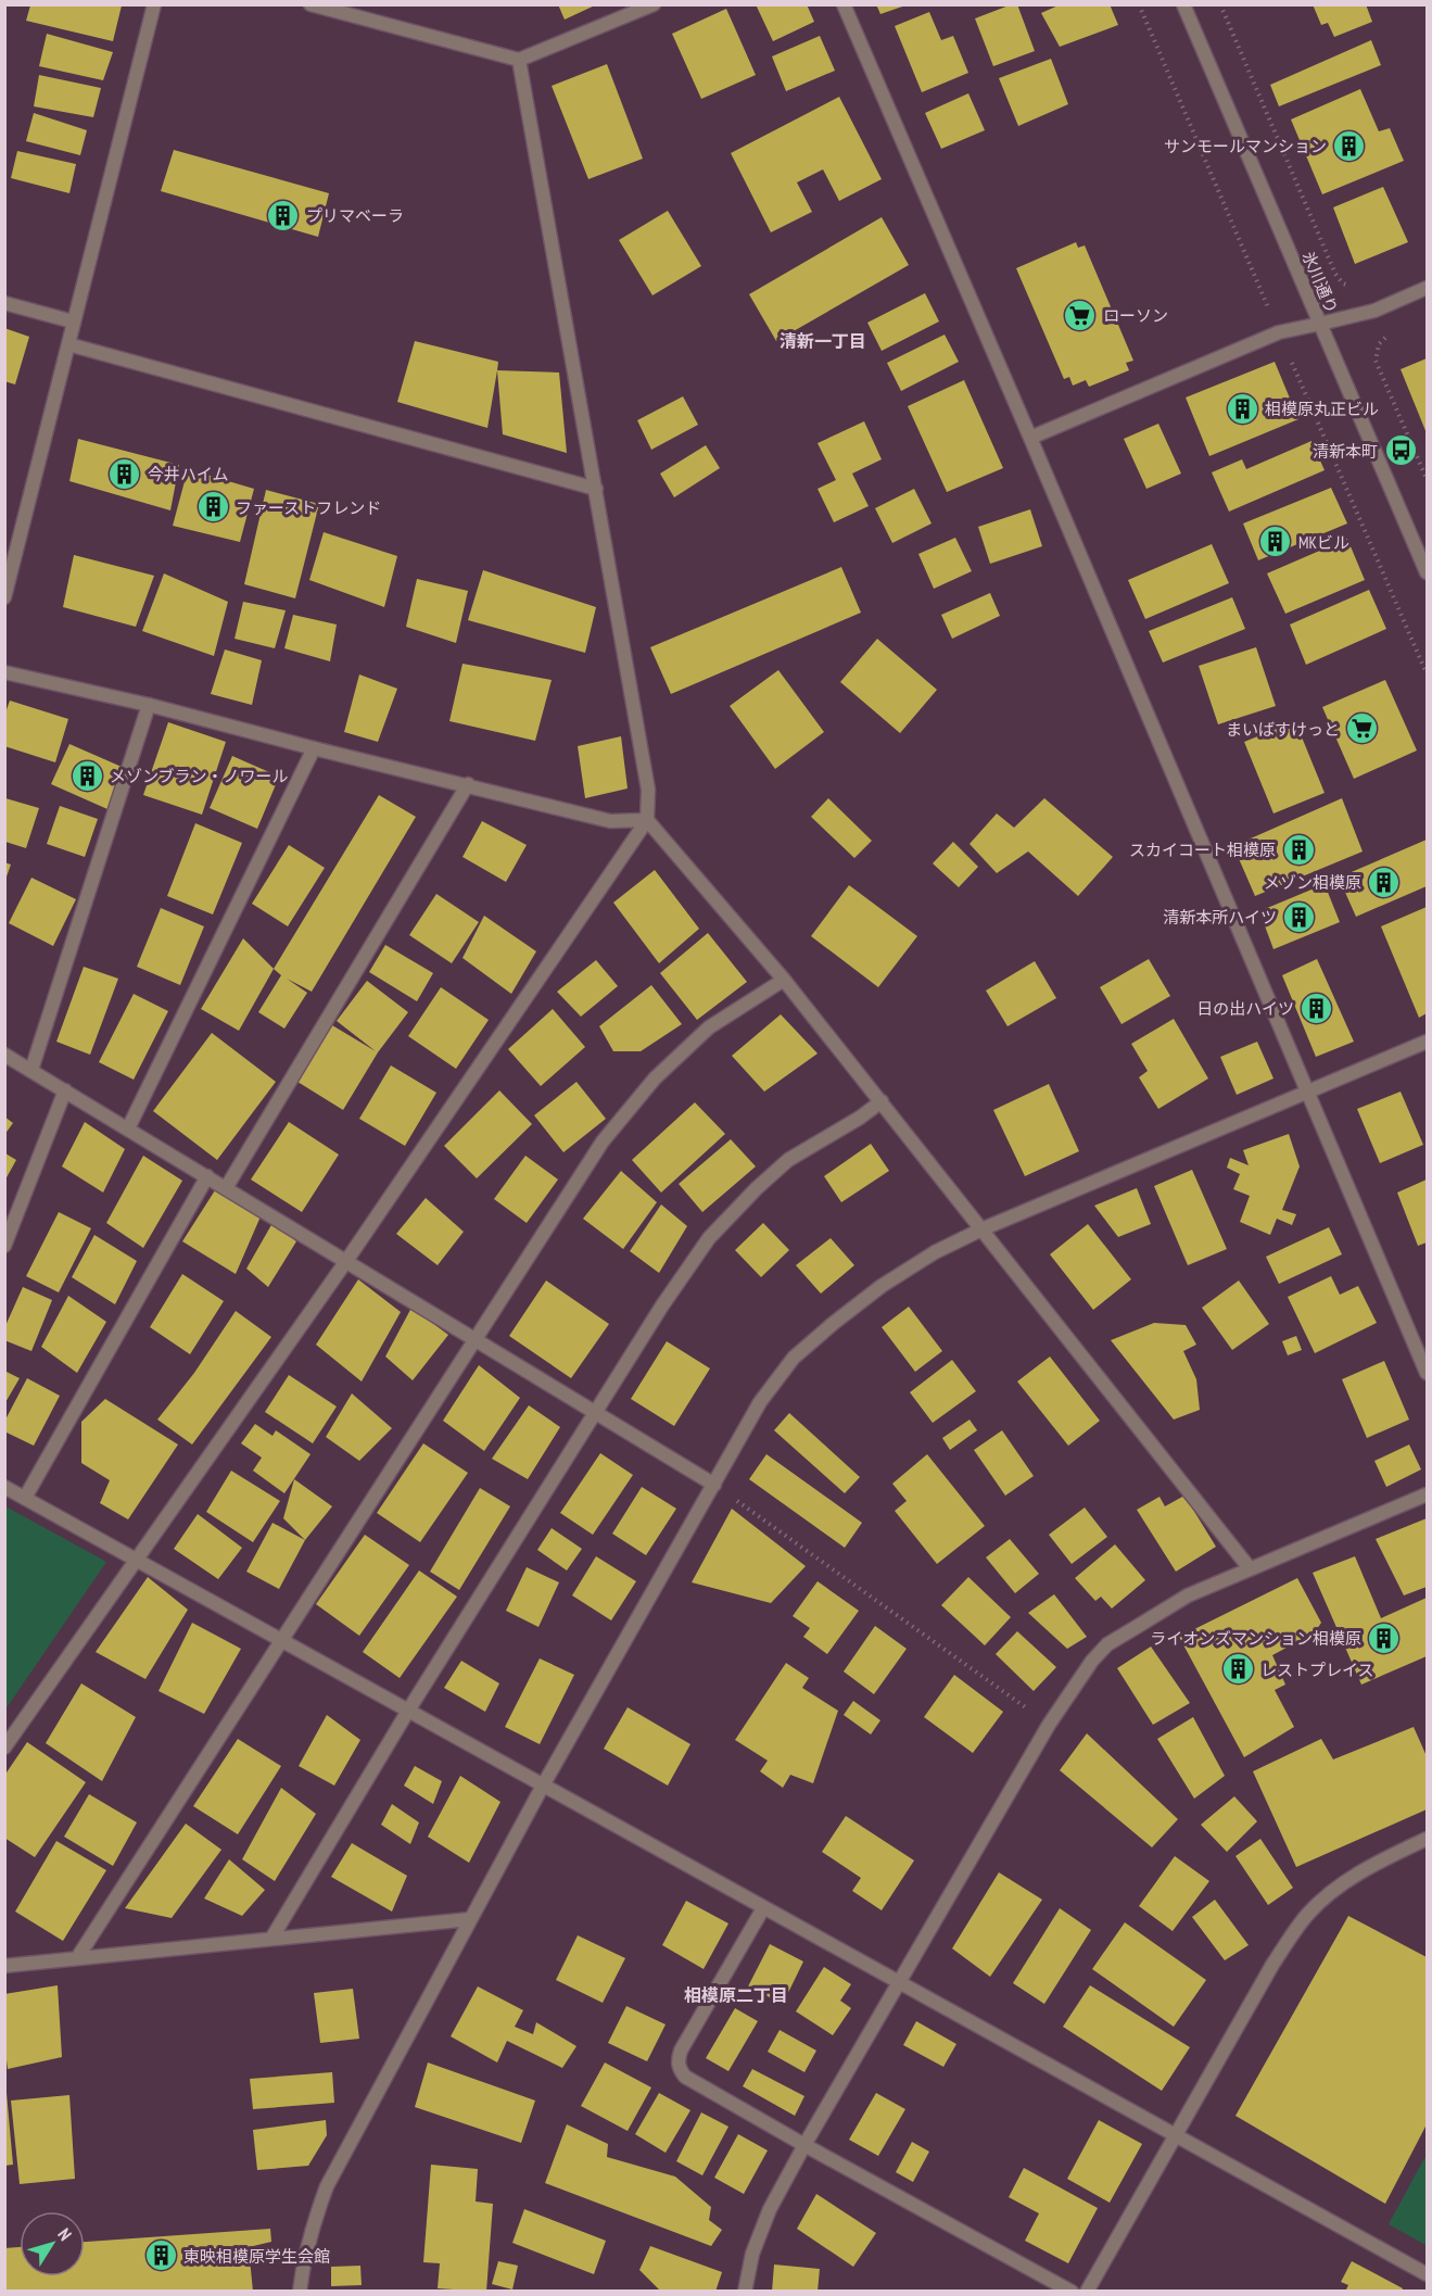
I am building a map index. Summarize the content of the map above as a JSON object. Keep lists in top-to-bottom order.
{
  "streets": {
    "street": ["氷川通り"]
  },
  "districts": ["清新一丁目", "相模原二丁目"],
  "places": {
    "building": [
      "サンモールマンション",
      "プリマベーラ",
      "相模原丸正ビル",
      "今井ハイム",
      "ファーストフレンド",
      "MKビル",
      "メゾンブラン・ノワール",
      "スカイコート相模原",
      "メゾン相模原",
      "清新本所ハイツ",
      "日の出ハイツ",
      "ライオンズマンション相模原",
      "レストプレイス",
      "東映相模原学生会館"
    ],
    "supermarket": ["ローソン", "まいばすけっと"],
    "bus stop": ["清新本町"]
  },
  "north": "top right"
}
